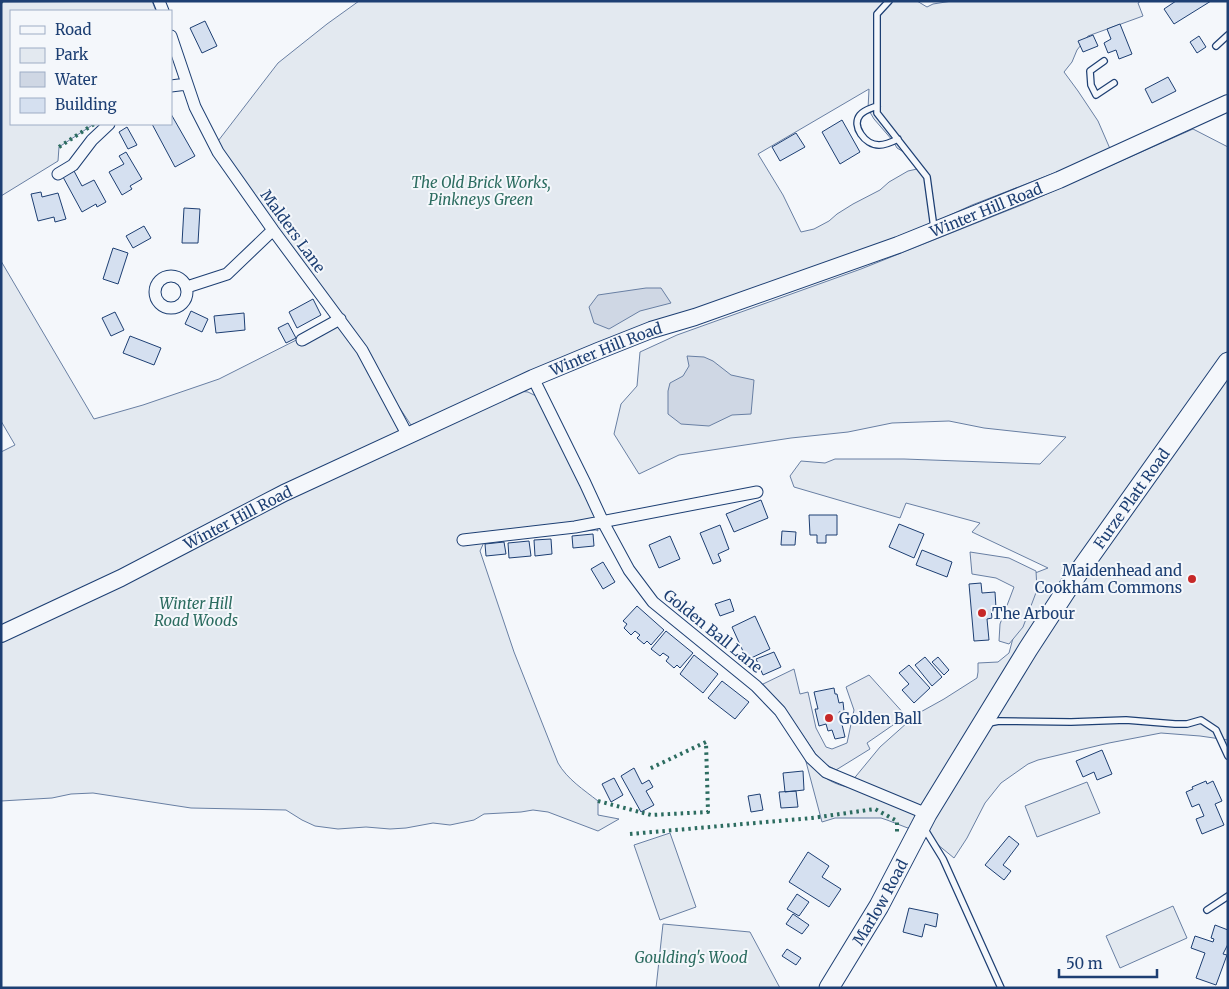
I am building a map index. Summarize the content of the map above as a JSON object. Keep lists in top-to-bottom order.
{
  "streets": {
    "main road": ["Furze Platt Road", "Marlow Road"],
    "street": ["Winter Hill Road", "Malders Lane", "Golden Ball Lane"]
  },
  "crossings": [
    ["Winter Hill Road", "Malders Lane"],
    ["Winter Hill Road", "Golden Ball Lane"],
    ["Furze Platt Road", "Golden Ball Lane"],
    ["Furze Platt Road", "Marlow Road"],
    ["Golden Ball Lane", "Marlow Road"]
  ],
  "parks": ["The Old Brick Works, Pinkneys Green", "Winter Hill Road Woods", "Goulding's Wood"],
  "places": ["Maidenhead and Cookham Commons", "The Arbour", "Golden Ball"],
  "legend": [
    "Road",
    "Park",
    "Water",
    "Building"
  ],
  "scale_bar": "50 m"
}
